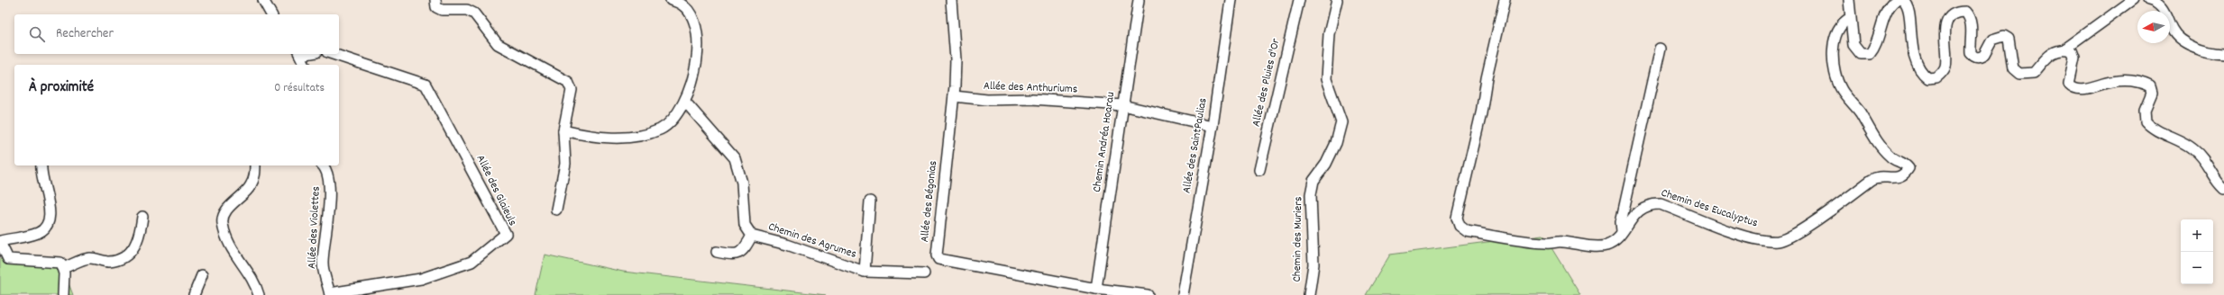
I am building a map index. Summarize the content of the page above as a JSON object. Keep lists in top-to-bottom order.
{
  "streets": {
    "street": [
      "Allée des Pluies d'Or",
      "Allée des Anthuriums",
      "Chemin Andréa Hoarau",
      "Allée des SaintPaulias",
      "Allée des Glaieuls",
      "Allée des Bégonias",
      "Chemin des Eucalyptus",
      "Allée des Violettes",
      "Chemin des Muriers",
      "Chemin des Agrumes"
    ]
  },
  "crossings": [
    ["Allée des Anthuriums", "Chemin Andréa Hoarau"],
    ["Allée des Anthuriums", "Allée des SaintPaulias"],
    ["Allée des Anthuriums", "Allée des Bégonias"],
    ["Chemin Andréa Hoarau", "Allée des Bégonias"],
    ["Allée des Glaieuls", "Allée des Violettes"]
  ],
  "north": "left",
  "page": {
    "search": "Rechercher",
    "heading": ["À proximité", "0 résultats"],
    "map_buttons": ["+", "−"]
  }
}
